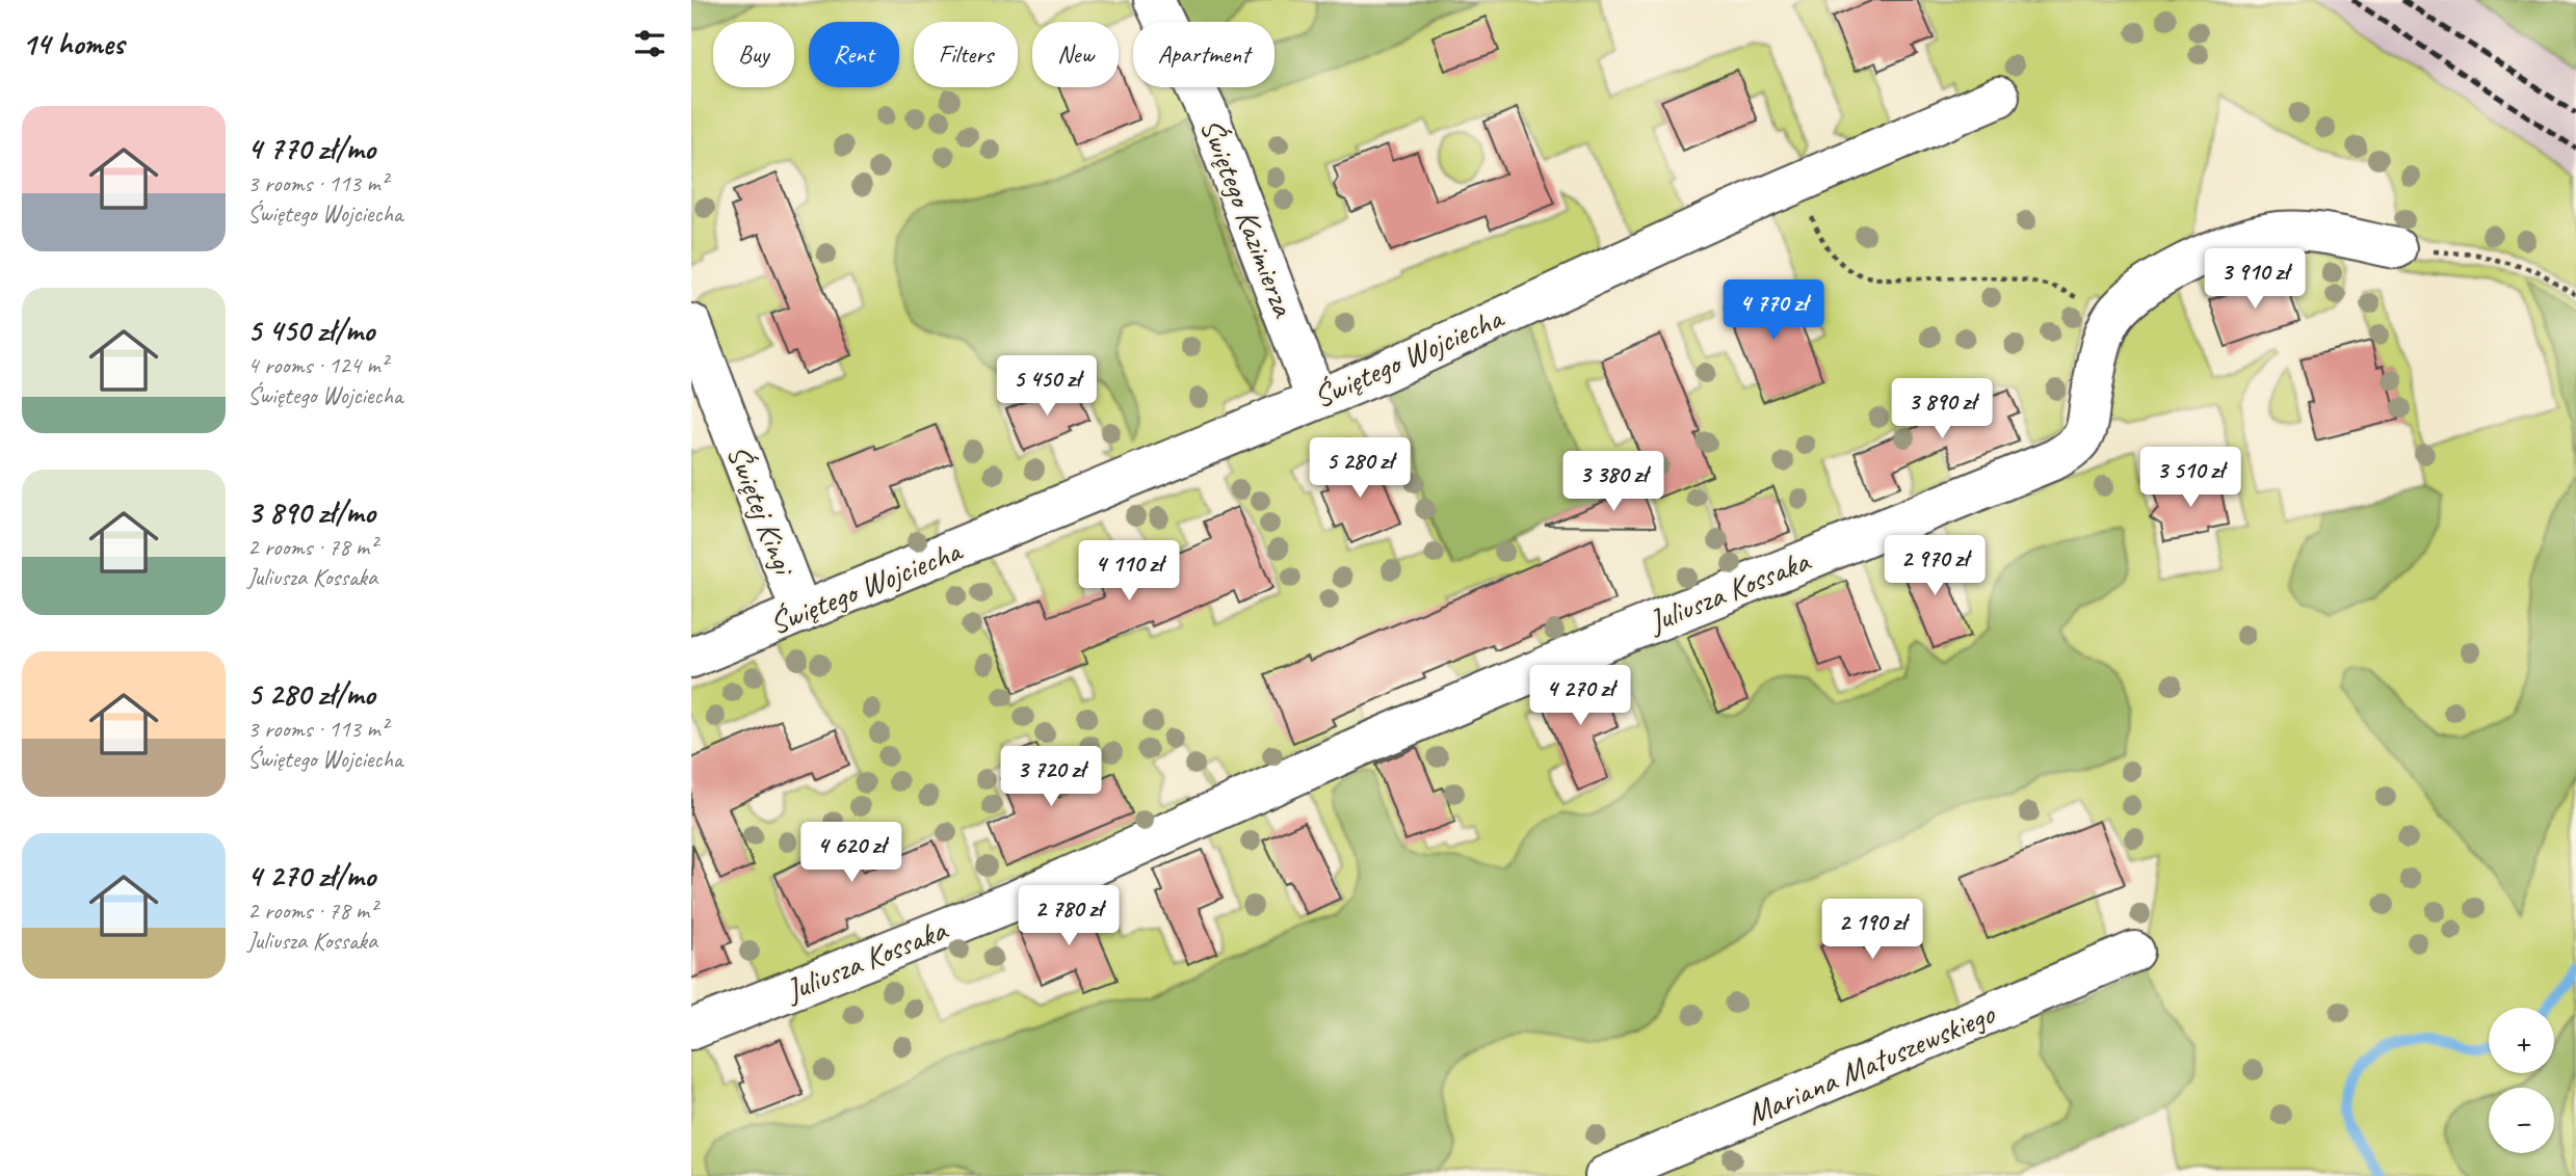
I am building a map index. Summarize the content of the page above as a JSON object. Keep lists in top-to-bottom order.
{
  "streets": {
    "street": [
      "Świętego Kazimierza",
      "Świętego Wojciecha",
      "Świętej Kingi",
      "Juliusza Kossaka",
      "Mariana Matuszewskiego"
    ]
  },
  "crossings": [
    ["Świętego Kazimierza", "Świętego Wojciecha"],
    ["Świętego Wojciecha", "Świętej Kingi"]
  ],
  "page": {
    "heading": "14 homes",
    "chip": [
      "Buy",
      "Rent",
      "Filters",
      "New",
      "Apartment"
    ],
    "list": [
      {
        "name": "4 770 zł/mo",
        "note": "3 rooms · 113 m² · Świętego Wojciecha"
      },
      {
        "name": "5 450 zł/mo",
        "note": "4 rooms · 124 m² · Świętego Wojciecha"
      },
      {
        "name": "3 890 zł/mo",
        "note": "2 rooms · 78 m² · Juliusza Kossaka"
      },
      {
        "name": "5 280 zł/mo",
        "note": "3 rooms · 113 m² · Świętego Wojciecha"
      },
      {
        "name": "4 270 zł/mo",
        "note": "2 rooms · 78 m² · Juliusza Kossaka"
      }
    ],
    "price": [
      "3 910 zł",
      "4 770 zł",
      "5 450 zł",
      "3 890 zł",
      "5 280 zł",
      "3 510 zł",
      "3 380 zł",
      "2 970 zł",
      "4 110 zł",
      "4 270 zł",
      "3 720 zł",
      "4 620 zł",
      "2 780 zł",
      "2 190 zł"
    ],
    "map_buttons": ["+", "−"]
  }
}
